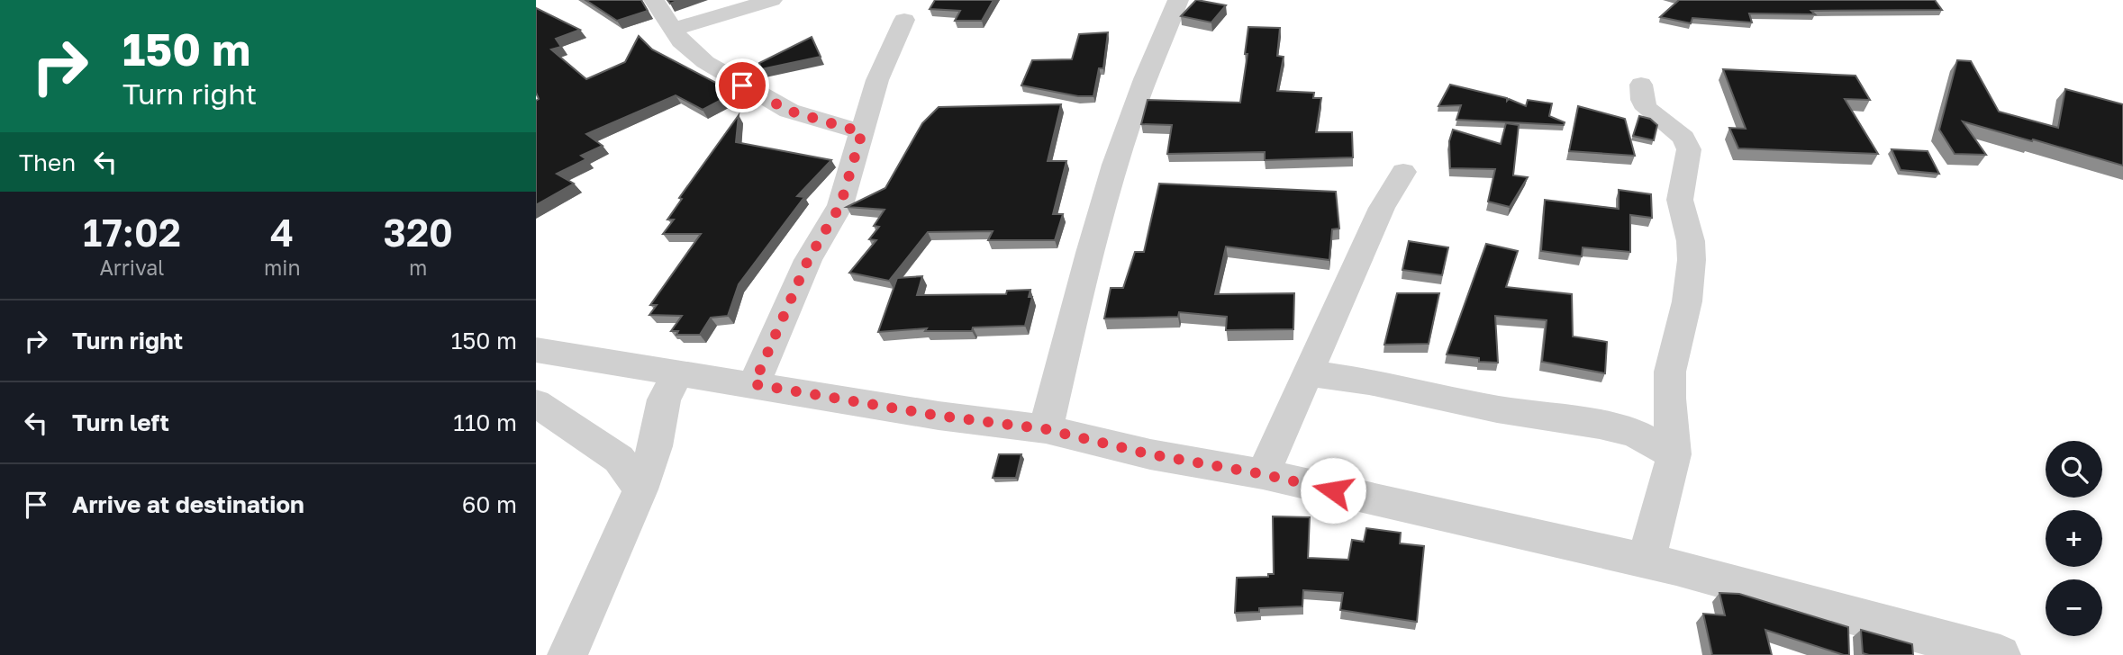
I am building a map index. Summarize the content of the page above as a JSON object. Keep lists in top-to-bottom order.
{
  "page": {
    "turn": ["150 m", "Turn right"],
    "then": "Then",
    "eta": [
      "17:02",
      "Arrival",
      "4",
      "min",
      "320",
      "m"
    ],
    "list": [
      {
        "name": "Turn right",
        "value": "150 m"
      },
      {
        "name": "Turn left",
        "value": "110 m"
      },
      {
        "name": "Arrive at destination",
        "value": "60 m"
      }
    ],
    "map_buttons": ["+", "−"]
  }
}
